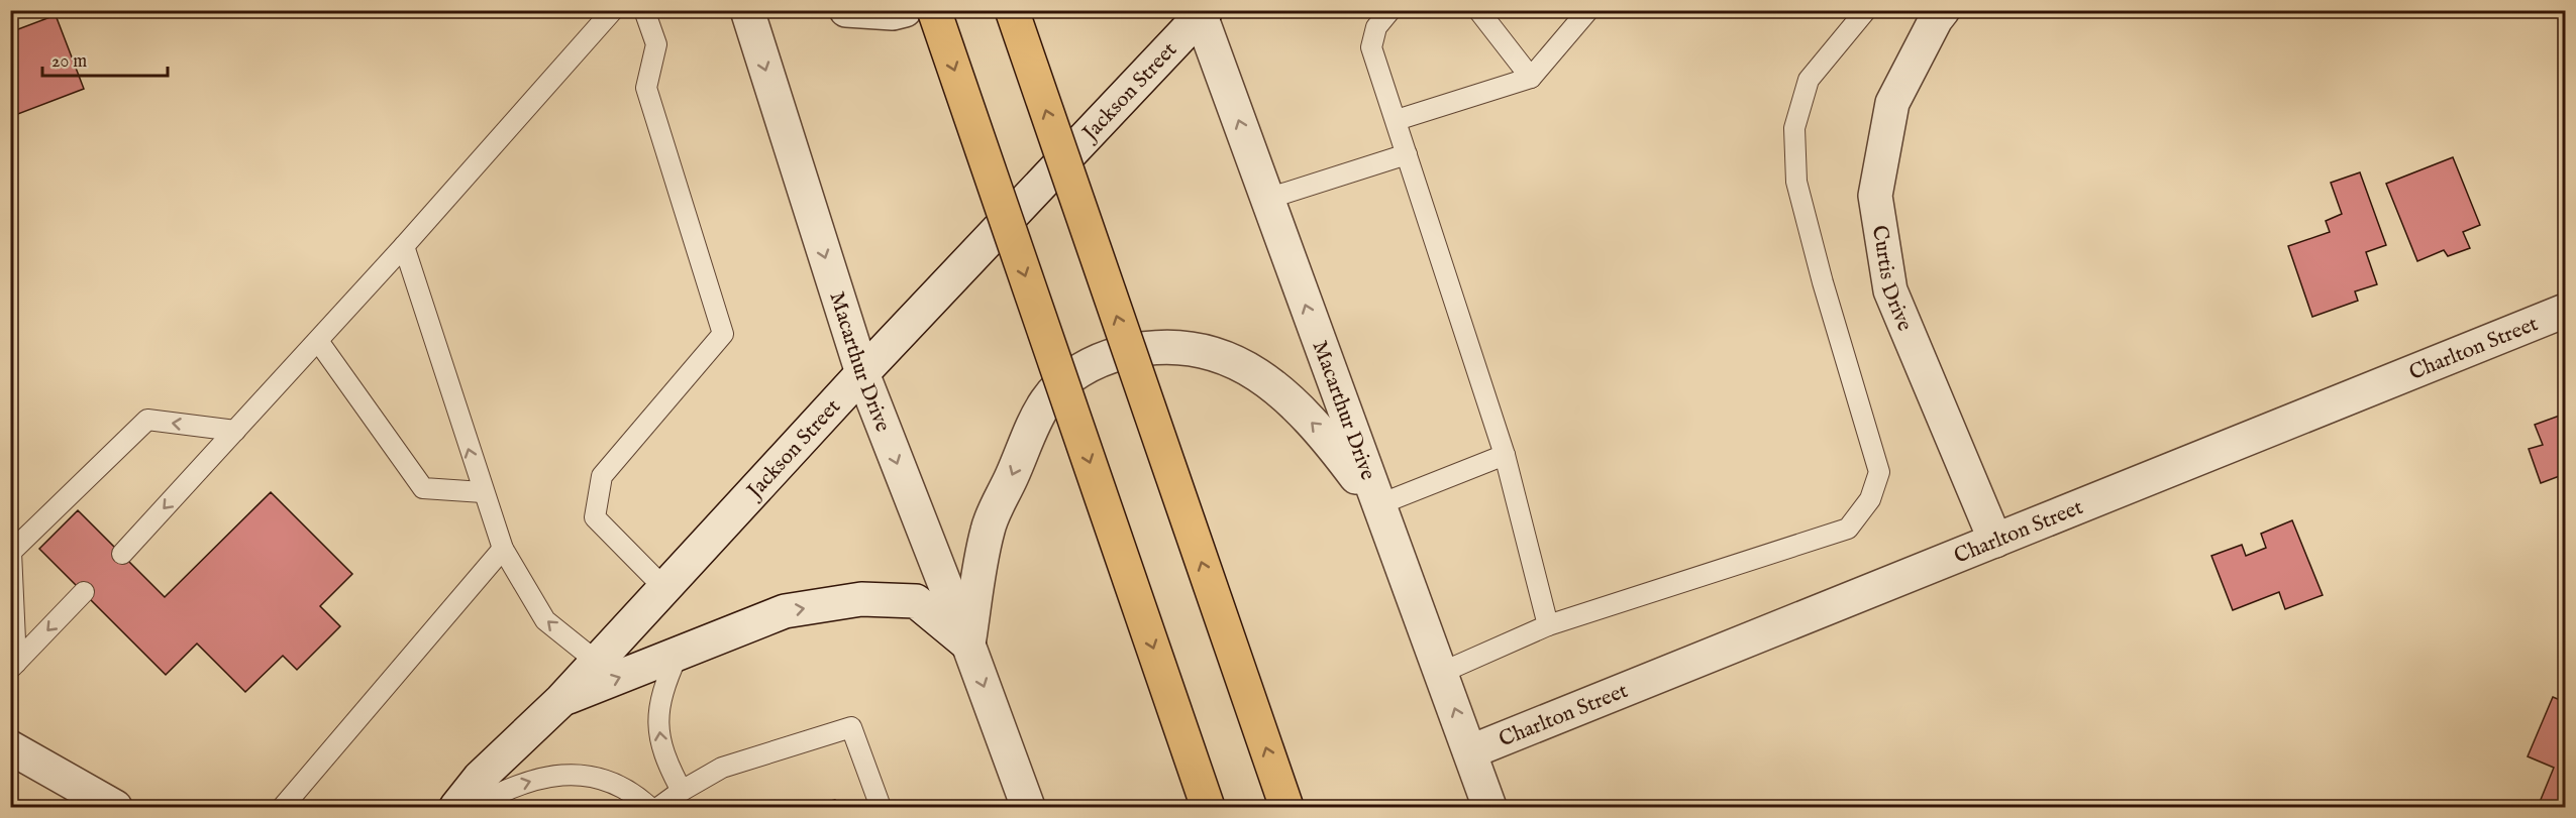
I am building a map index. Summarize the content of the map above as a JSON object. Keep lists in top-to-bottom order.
{
  "streets": {
    "street": [
      "Jackson Street",
      "Curtis Drive",
      "Charlton Street",
      "Macarthur Drive"
    ]
  },
  "crossings": [
    ["Jackson Street", "Macarthur Drive"],
    ["Curtis Drive", "Charlton Street"],
    ["Charlton Street", "Macarthur Drive"]
  ],
  "scale_bar": "20 m"
}
